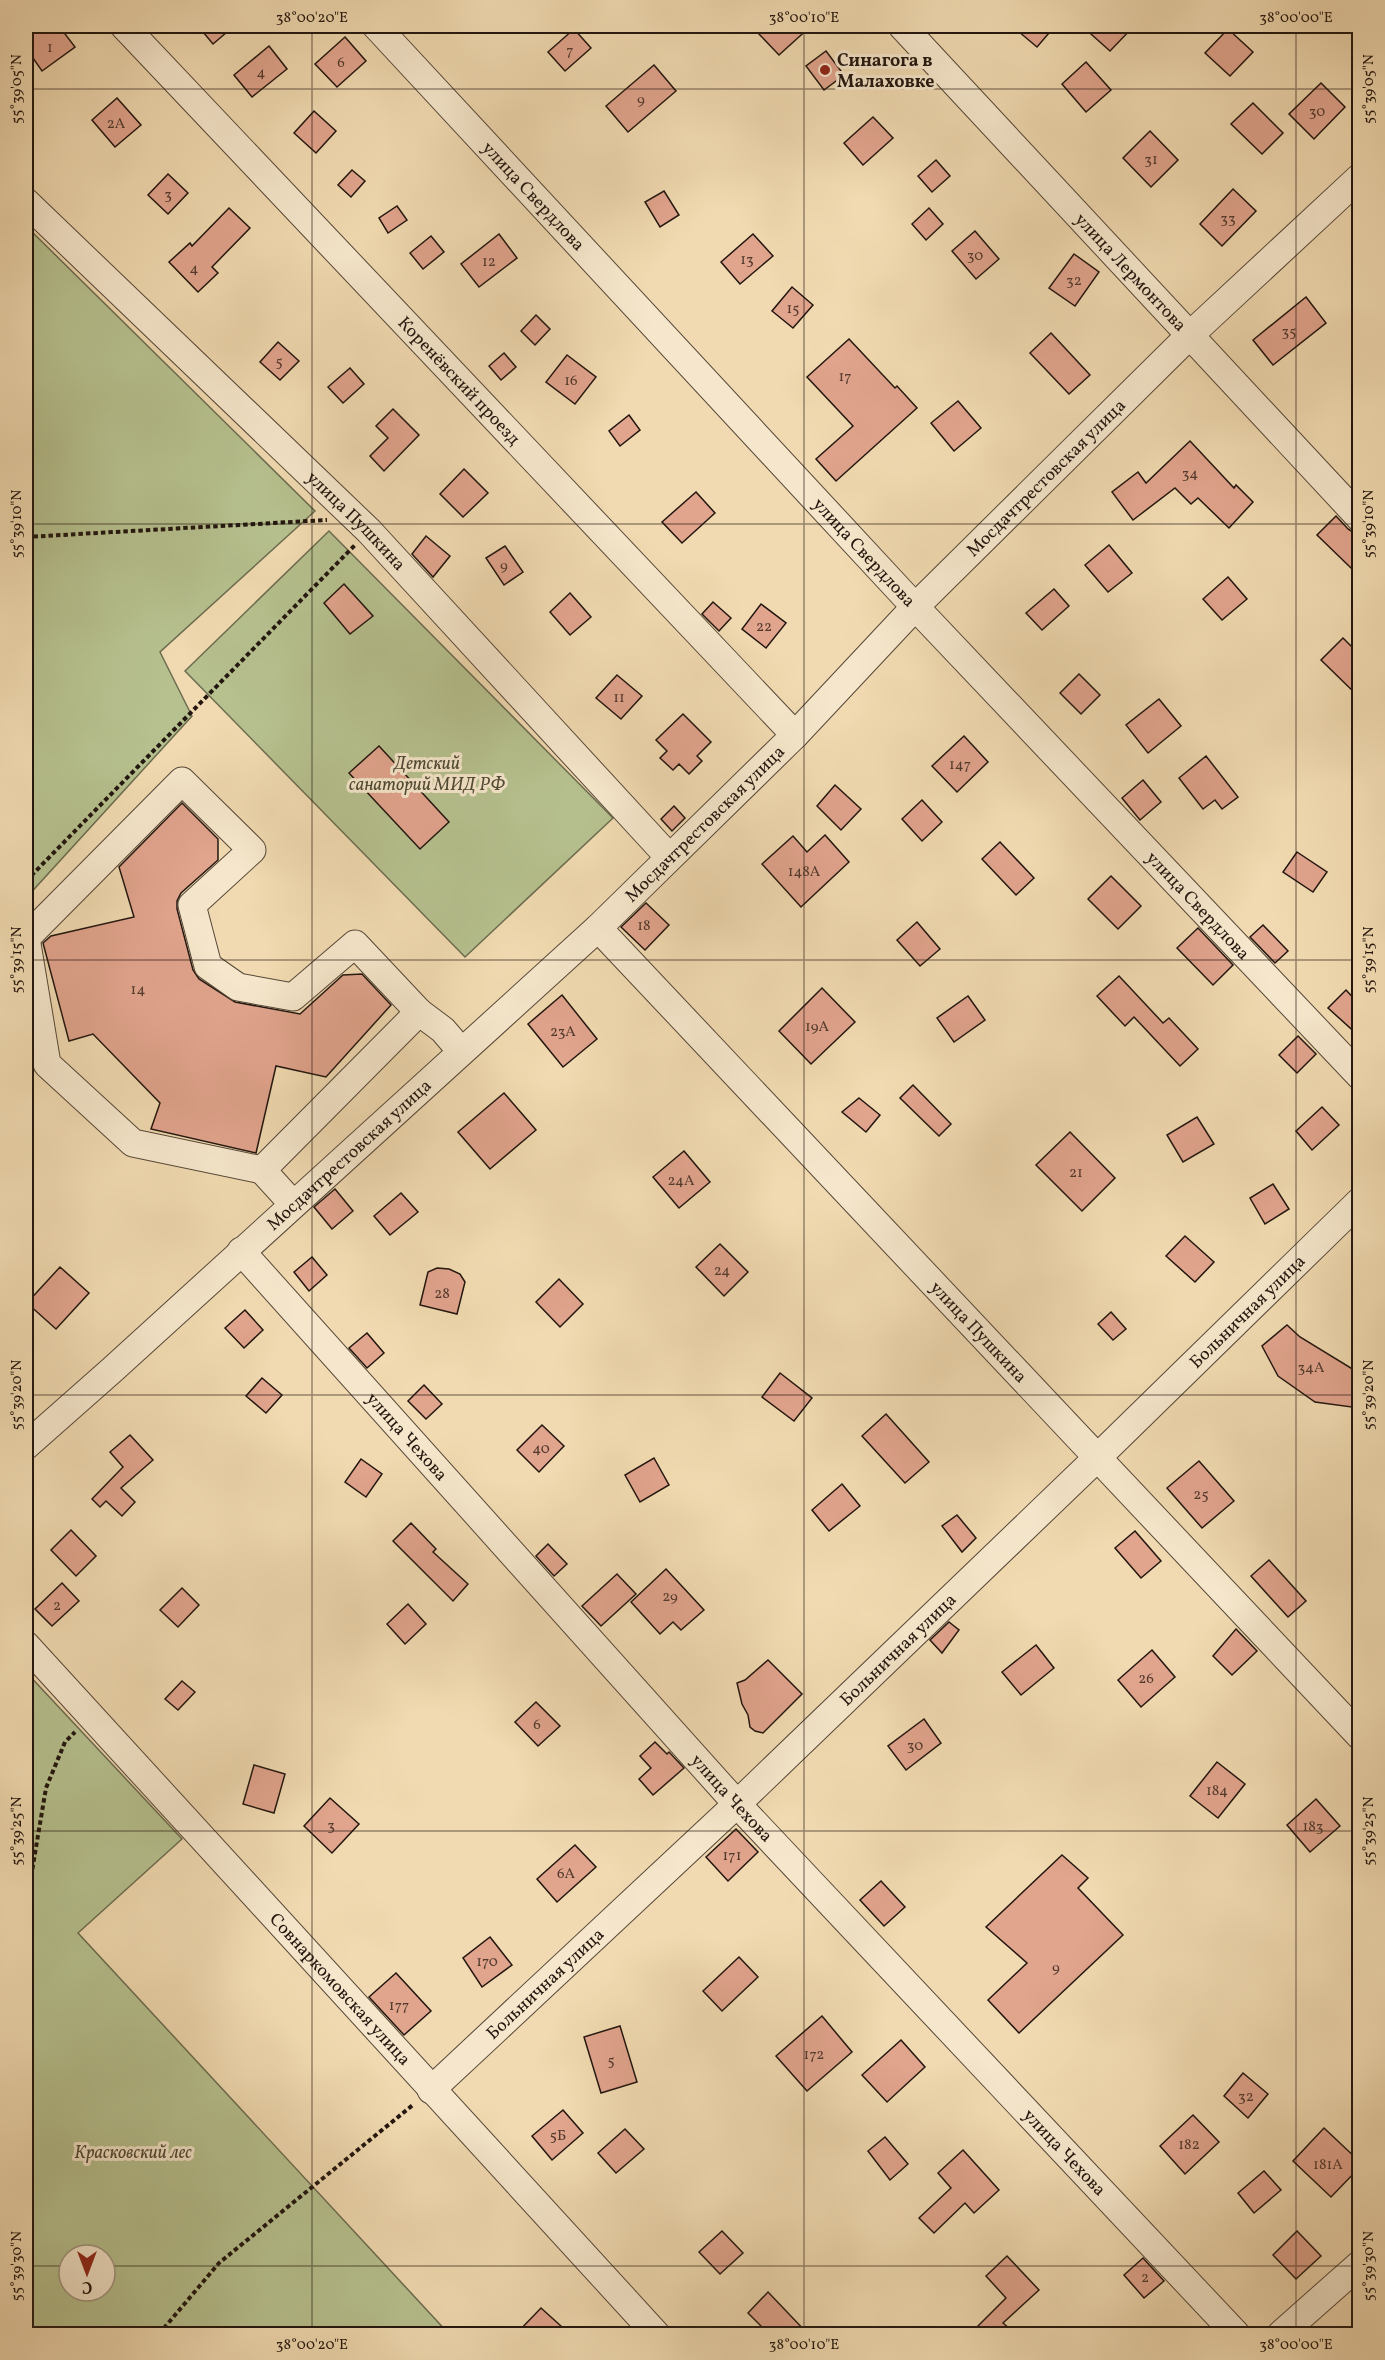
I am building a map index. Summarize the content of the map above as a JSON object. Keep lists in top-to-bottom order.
{
  "streets": {
    "street": [
      "улица Свердлова",
      "улица Лермонтова",
      "Коренёвский проезд",
      "Мосдачтрестовская улица",
      "улица Пушкина",
      "Больничная улица",
      "улица Чехова",
      "Совнаркомовская улица"
    ]
  },
  "crossings": [
    ["улица Свердлова", "Мосдачтрестовская улица"],
    ["улица Лермонтова", "Мосдачтрестовская улица"],
    ["Коренёвский проезд", "Мосдачтрестовская улица"],
    ["Мосдачтрестовская улица", "улица Пушкина"],
    ["Мосдачтрестовская улица", "улица Чехова"],
    ["улица Пушкина", "Больничная улица"],
    ["Больничная улица", "улица Чехова"],
    ["Больничная улица", "Совнаркомовская улица"]
  ],
  "parks": ["Детский санаторий МИД РФ", "Красковский лес"],
  "places": ["Синагога в Малаховке"],
  "house_numbers": [
    "1",
    "7",
    "6",
    "4",
    "9",
    "30",
    "2А",
    "31",
    "3",
    "33",
    "30",
    "13",
    "12",
    "4",
    "32",
    "15",
    "35",
    "5",
    "17",
    "16",
    "34",
    "9",
    "22",
    "11",
    "147",
    "148А",
    "18",
    "14",
    "19А",
    "23А",
    "21",
    "24А",
    "24",
    "28",
    "34А",
    "40",
    "25",
    "29",
    "2",
    "26",
    "6",
    "30",
    "184",
    "3",
    "183",
    "171",
    "6А",
    "170",
    "9",
    "177",
    "172",
    "5",
    "32",
    "5Б",
    "182",
    "181А",
    "2"
  ],
  "north": "bottom",
  "coordinates": [
    "38°00'20\"E",
    "38°00'10\"E",
    "38°00'00\"E",
    "55°39'05\"N",
    "55°39'10\"N",
    "55°39'15\"N",
    "55°39'20\"N",
    "55°39'25\"N",
    "55°39'30\"N"
  ]
}
